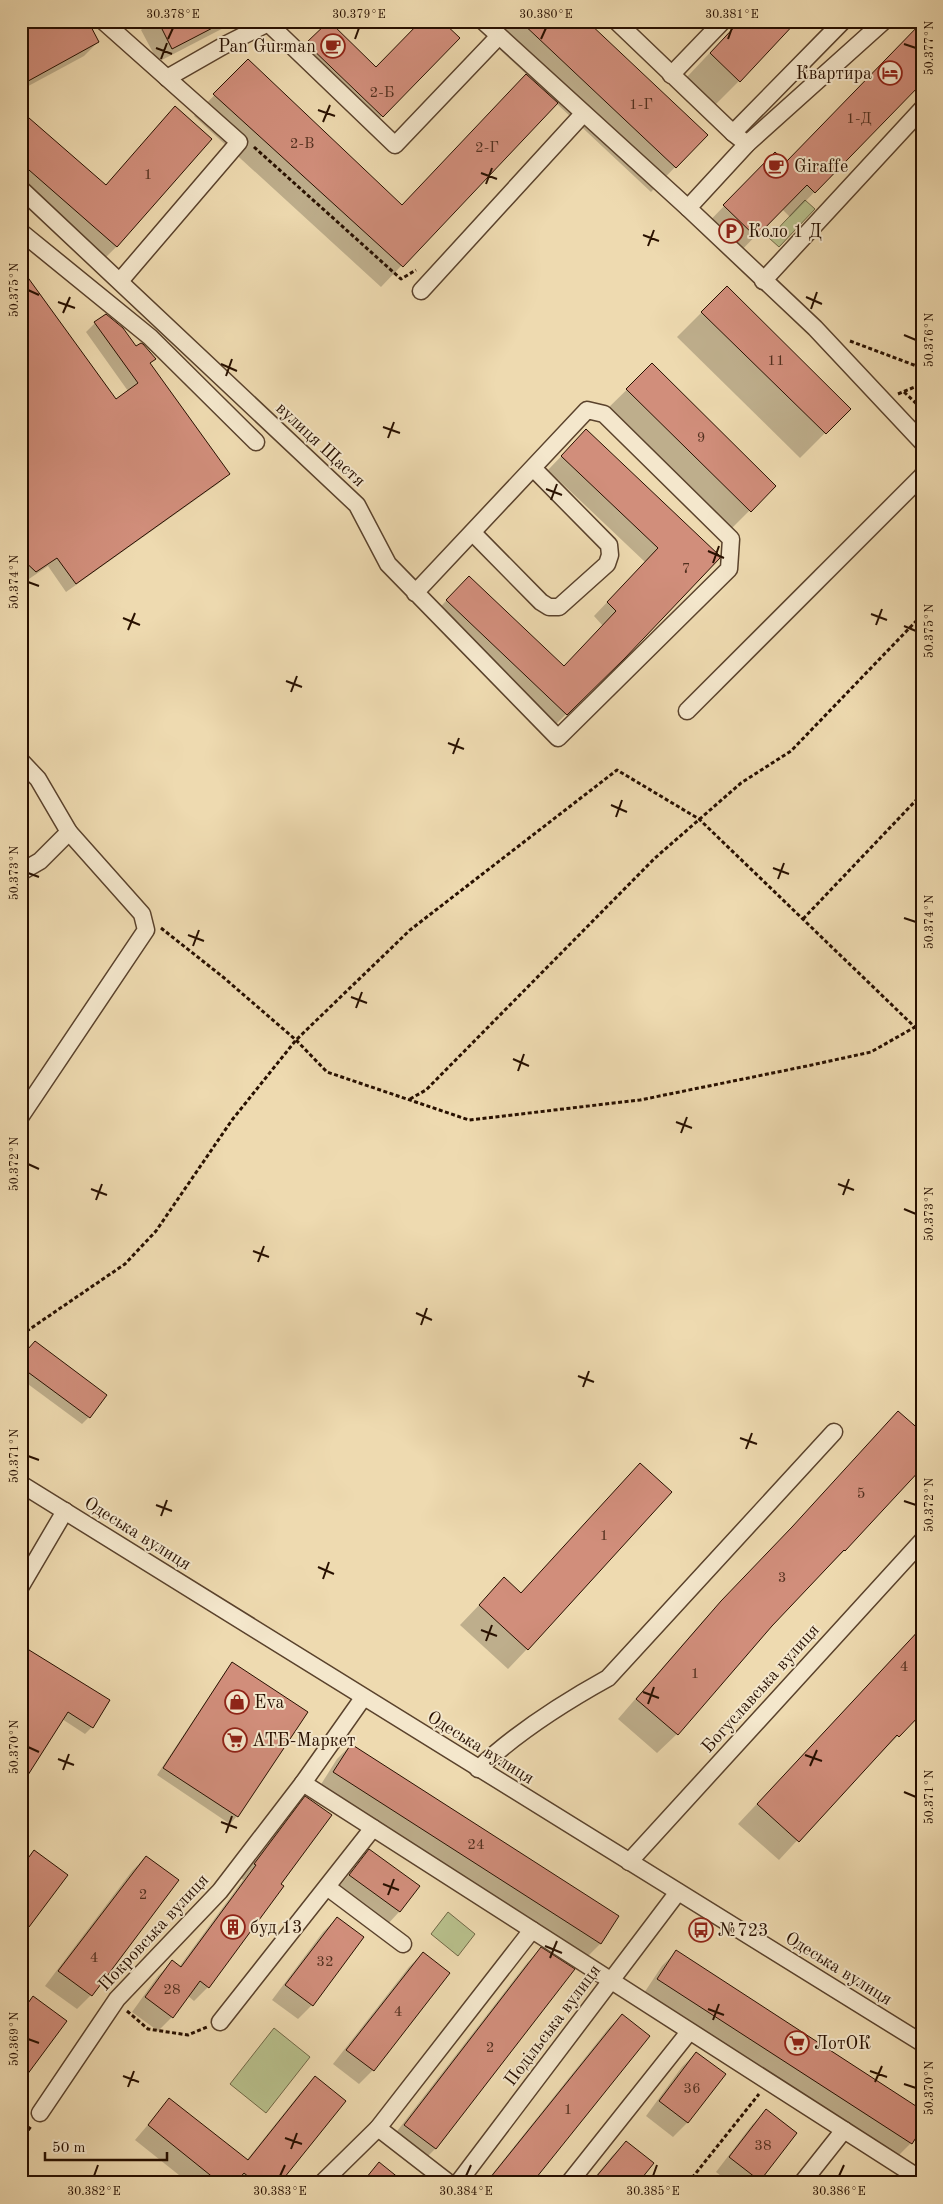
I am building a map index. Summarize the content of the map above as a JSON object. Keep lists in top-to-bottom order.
{
  "streets": {
    "street": [
      "вулиця Щастя",
      "Одеська вулиця",
      "Богуславська вулиця",
      "Покровська вулиця",
      "Подільська вулиця"
    ]
  },
  "crossings": [
    ["Одеська вулиця", "Богуславська вулиця"],
    ["Одеська вулиця", "Покровська вулиця"],
    ["Одеська вулиця", "Подільська вулиця"]
  ],
  "places": {
    "cafe": ["Pan Gurman", "Giraffe"],
    "hotel": ["Квартира"],
    "parking": ["Коло 1 Д"],
    "shop": ["Eva"],
    "supermarket": ["АТБ-Маркет", "ЛотОК"],
    "building": ["буд 13"],
    "bus stop": ["№723"]
  },
  "house_numbers": [
    "2-Б",
    "1-Г",
    "1-Д",
    "2-В",
    "2-Г",
    "1",
    "11",
    "9",
    "7",
    "5",
    "1",
    "3",
    "4",
    "1",
    "24",
    "2",
    "4",
    "32",
    "28",
    "4",
    "2",
    "36",
    "1",
    "38"
  ],
  "scale_bar": "50 m",
  "coordinates": [
    "30.378°E",
    "30.379°E",
    "30.380°E",
    "30.381°E",
    "50.377°N",
    "50.375°N",
    "50.376°N",
    "50.374°N",
    "50.373°N",
    "50.372°N",
    "50.371°N",
    "50.370°N",
    "50.369°N",
    "30.382°E",
    "30.383°E",
    "30.384°E",
    "30.385°E",
    "30.386°E"
  ]
}
